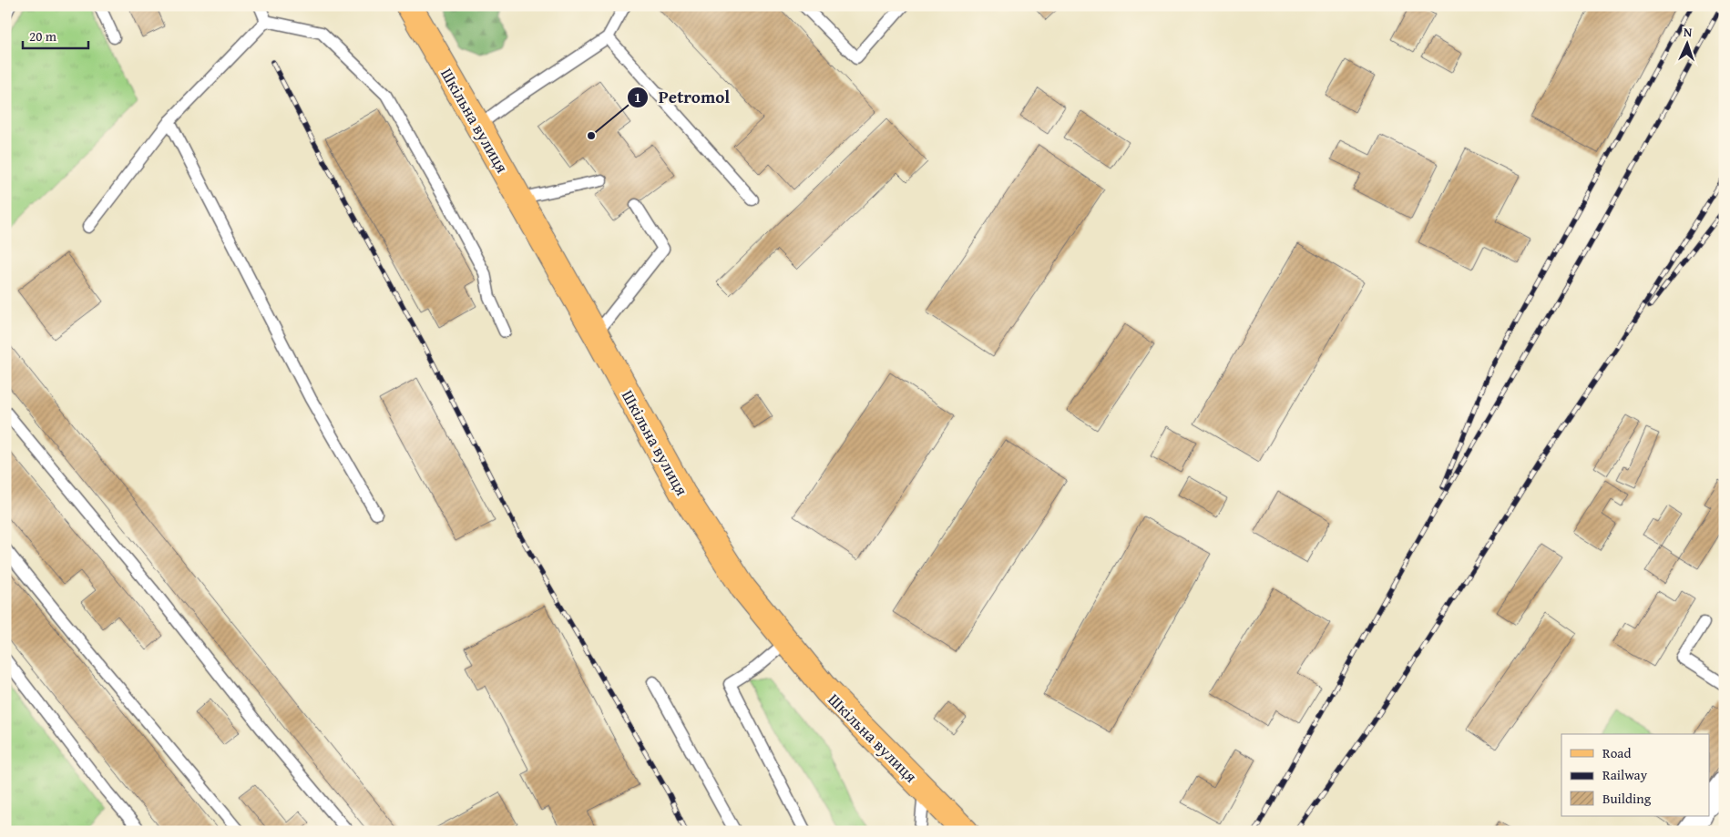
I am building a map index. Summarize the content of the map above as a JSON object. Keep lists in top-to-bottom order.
{
  "streets": {
    "main road": ["Шкільна вулиця"]
  },
  "places": ["Petromol"],
  "legend": ["Road", "Railway", "Building"],
  "scale_bar": "20 m",
  "north": "top"
}
